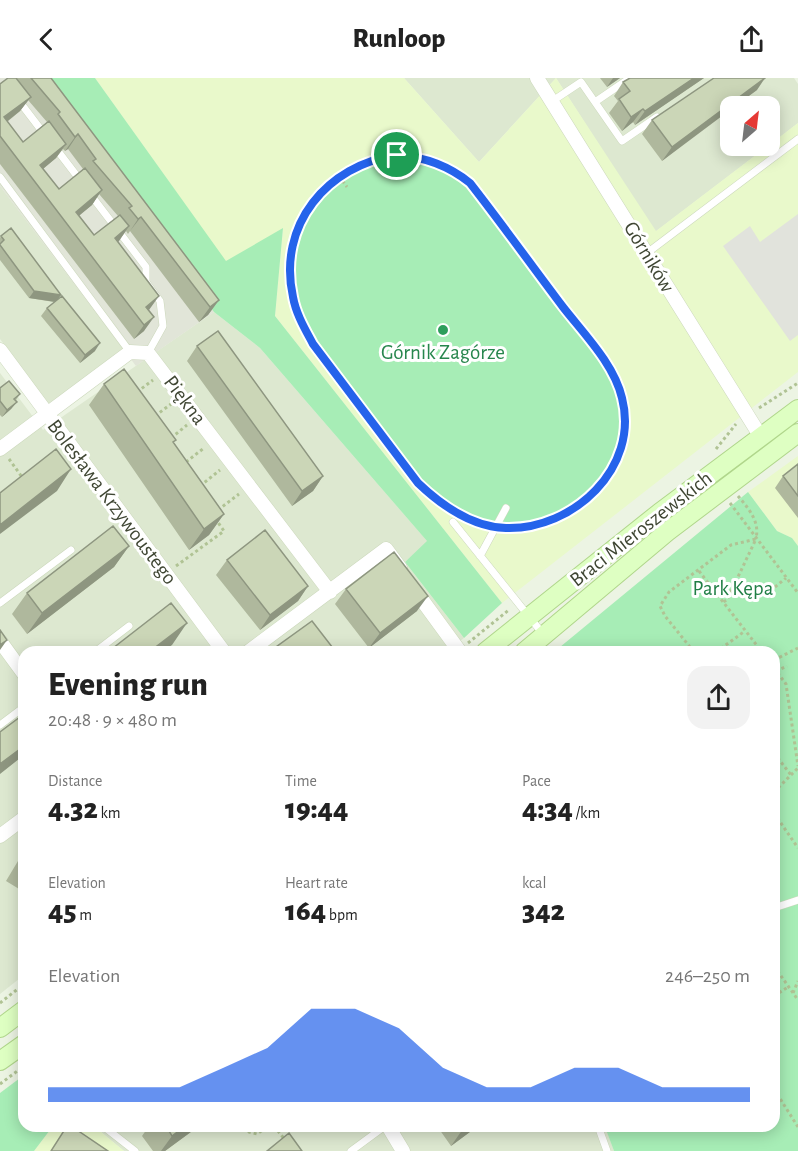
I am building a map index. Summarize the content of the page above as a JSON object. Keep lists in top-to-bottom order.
{
  "streets": {
    "main road": ["Braci Mieroszewskich"],
    "street": ["Górników", "Piękna", "Bolesława Krzywoustego"]
  },
  "crossings": [
    ["Górników", "Braci Mieroszewskich"]
  ],
  "parks": ["Park Kępa"],
  "places": ["Górnik Zagórze"],
  "north": "top right",
  "page": {
    "header": "Runloop",
    "heading": ["Evening run", "20:48 · 9 × 480 m"],
    "stats": [
      ["Distance", "4.32 km"],
      ["Time", "19:44"],
      ["Pace", "4:34 /km"],
      ["Elevation", "45 m"],
      ["Heart rate", "164 bpm"],
      ["kcal", "342"]
    ],
    "chart": ["Elevation", "246–250 m"]
  }
}
